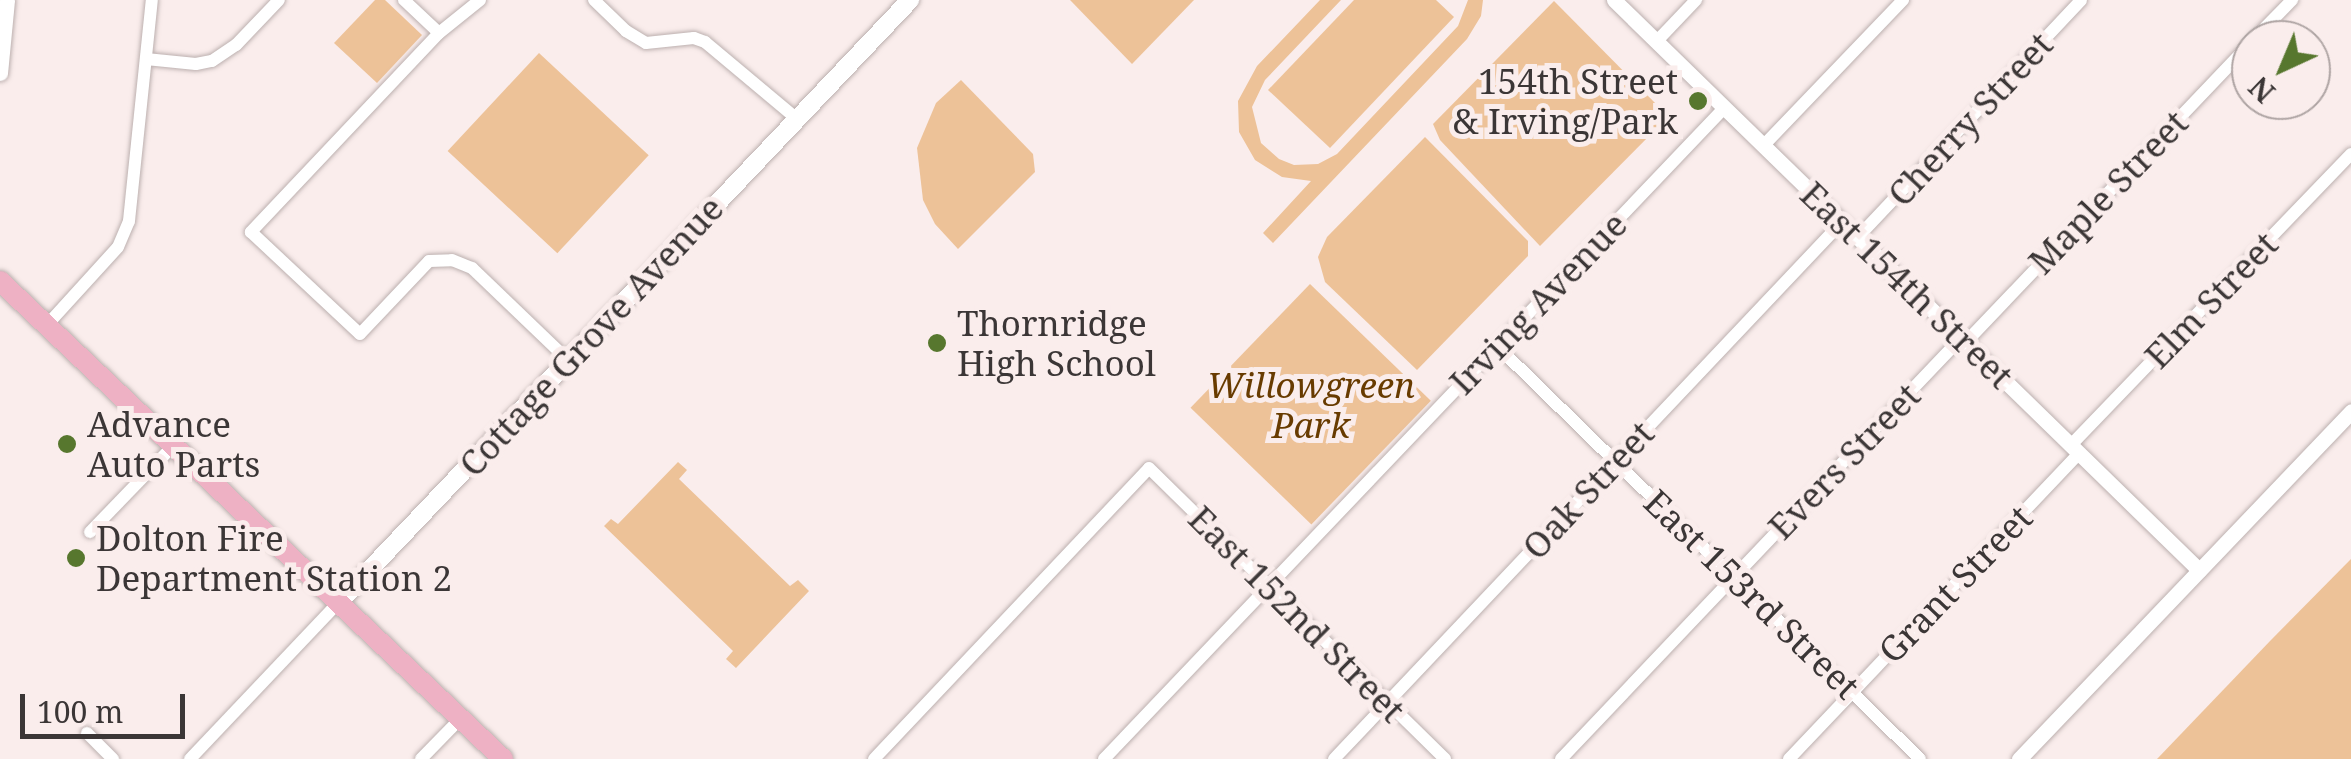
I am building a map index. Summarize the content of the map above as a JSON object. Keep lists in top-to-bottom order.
{
  "streets": {
    "main road": ["Cottage Grove Avenue"],
    "street": [
      "Cherry Street",
      "Maple Street",
      "East 154th Street",
      "Elm Street",
      "Irving Avenue",
      "Evers Street",
      "Oak Street",
      "Grant Street",
      "East 153rd Street",
      "East 152nd Street"
    ]
  },
  "crossings": [
    ["Cherry Street", "East 154th Street"],
    ["Maple Street", "East 154th Street"],
    ["Maple Street", "Evers Street"],
    ["East 154th Street", "Elm Street"],
    ["East 154th Street", "Irving Avenue"],
    ["East 154th Street", "Evers Street"],
    ["East 154th Street", "Oak Street"],
    ["East 154th Street", "Grant Street"],
    ["Elm Street", "Grant Street"],
    ["Irving Avenue", "East 153rd Street"],
    ["Irving Avenue", "East 152nd Street"],
    ["Evers Street", "East 153rd Street"],
    ["Oak Street", "East 153rd Street"],
    ["Oak Street", "East 152nd Street"],
    ["Grant Street", "East 153rd Street"]
  ],
  "parks": ["Willowgreen Park"],
  "places": [
    "154th Street & Irving/Park",
    "Thornridge High School",
    "Advance Auto Parts",
    "Dolton Fire Department Station 2"
  ],
  "scale_bar": "100 m",
  "north": "bottom left"
}
